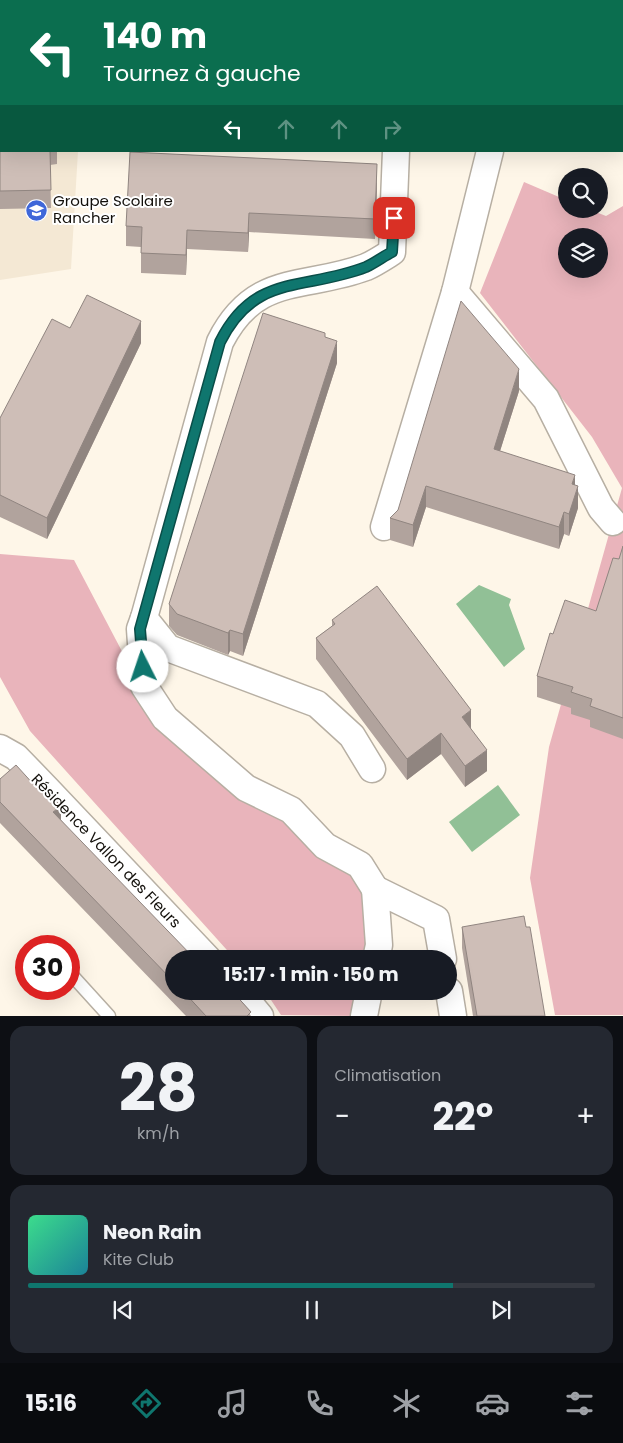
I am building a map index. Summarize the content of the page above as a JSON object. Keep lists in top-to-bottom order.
{
  "streets": {
    "street": ["Résidence Vallon des Fleurs"]
  },
  "places": {
    "school or university": ["Groupe Scolaire Rancher"]
  },
  "page": {
    "turn": ["140 m", "Tournez à gauche"],
    "limit": "30",
    "trip": "15:17 · 1 min · 150 m",
    "tile": [
      ["28", "km/h"],
      "Climatisation"
    ],
    "heat": ["−", "22°", "+"],
    "song": ["Neon Rain", "Kite Club"],
    "tabs": "15:16"
  }
}
